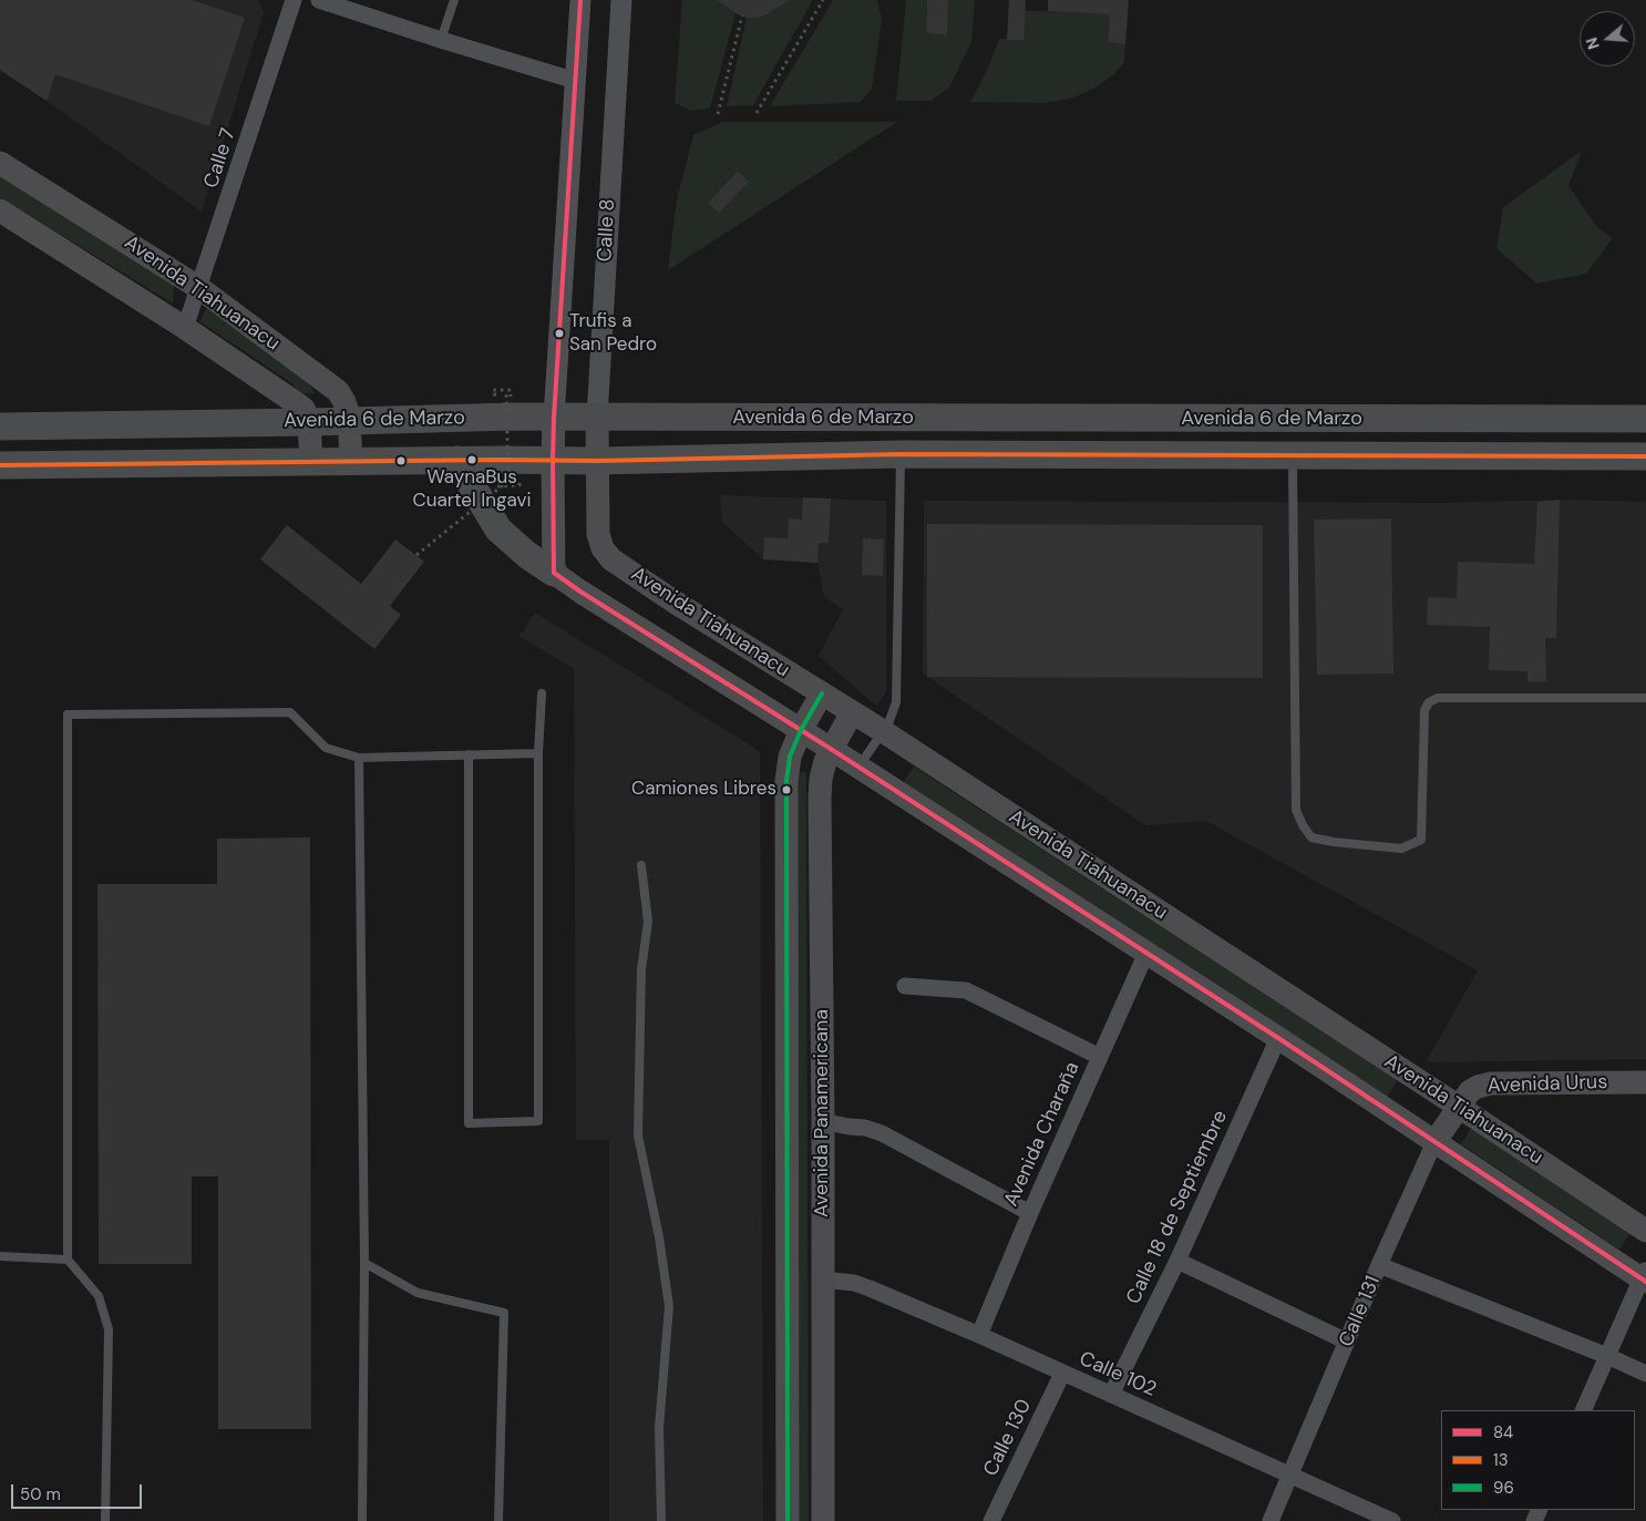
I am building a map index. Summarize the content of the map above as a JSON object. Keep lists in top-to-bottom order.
{
  "streets": {
    "highway": ["Avenida 6 de Marzo"],
    "main road": [
      "Calle 8",
      "Avenida Tiahuanacu",
      "Avenida Urus",
      "Avenida Panamericana",
      "Calle 131"
    ],
    "street": [
      "Calle 7",
      "Avenida Charaña",
      "Calle 18 de Septiembre",
      "Calle 102",
      "Calle 130"
    ]
  },
  "crossings": [
    ["Calle 7", "Avenida Tiahuanacu"],
    ["Calle 8", "Avenida Tiahuanacu"],
    ["Calle 8", "Avenida 6 de Marzo"],
    ["Avenida Tiahuanacu", "Avenida 6 de Marzo"],
    ["Avenida Tiahuanacu", "Avenida Urus"],
    ["Avenida Tiahuanacu", "Avenida Panamericana"],
    ["Avenida Tiahuanacu", "Avenida Charaña"],
    ["Avenida Tiahuanacu", "Calle 18 de Septiembre"],
    ["Avenida Tiahuanacu", "Calle 131"],
    ["Avenida Urus", "Calle 131"],
    ["Avenida Panamericana", "Calle 102"],
    ["Avenida Charaña", "Calle 102"],
    ["Calle 18 de Septiembre", "Calle 102"],
    ["Calle 131", "Calle 102"],
    ["Calle 102", "Calle 130"]
  ],
  "places": ["Trufis a San Pedro", "WaynaBus Cuartel Ingavi", "Camiones Libres"],
  "lines": ["transit line 84", "transit line 13", "transit line 96"],
  "legend": ["84", "13", "96"],
  "scale_bar": "50 m",
  "north": "left"
}
